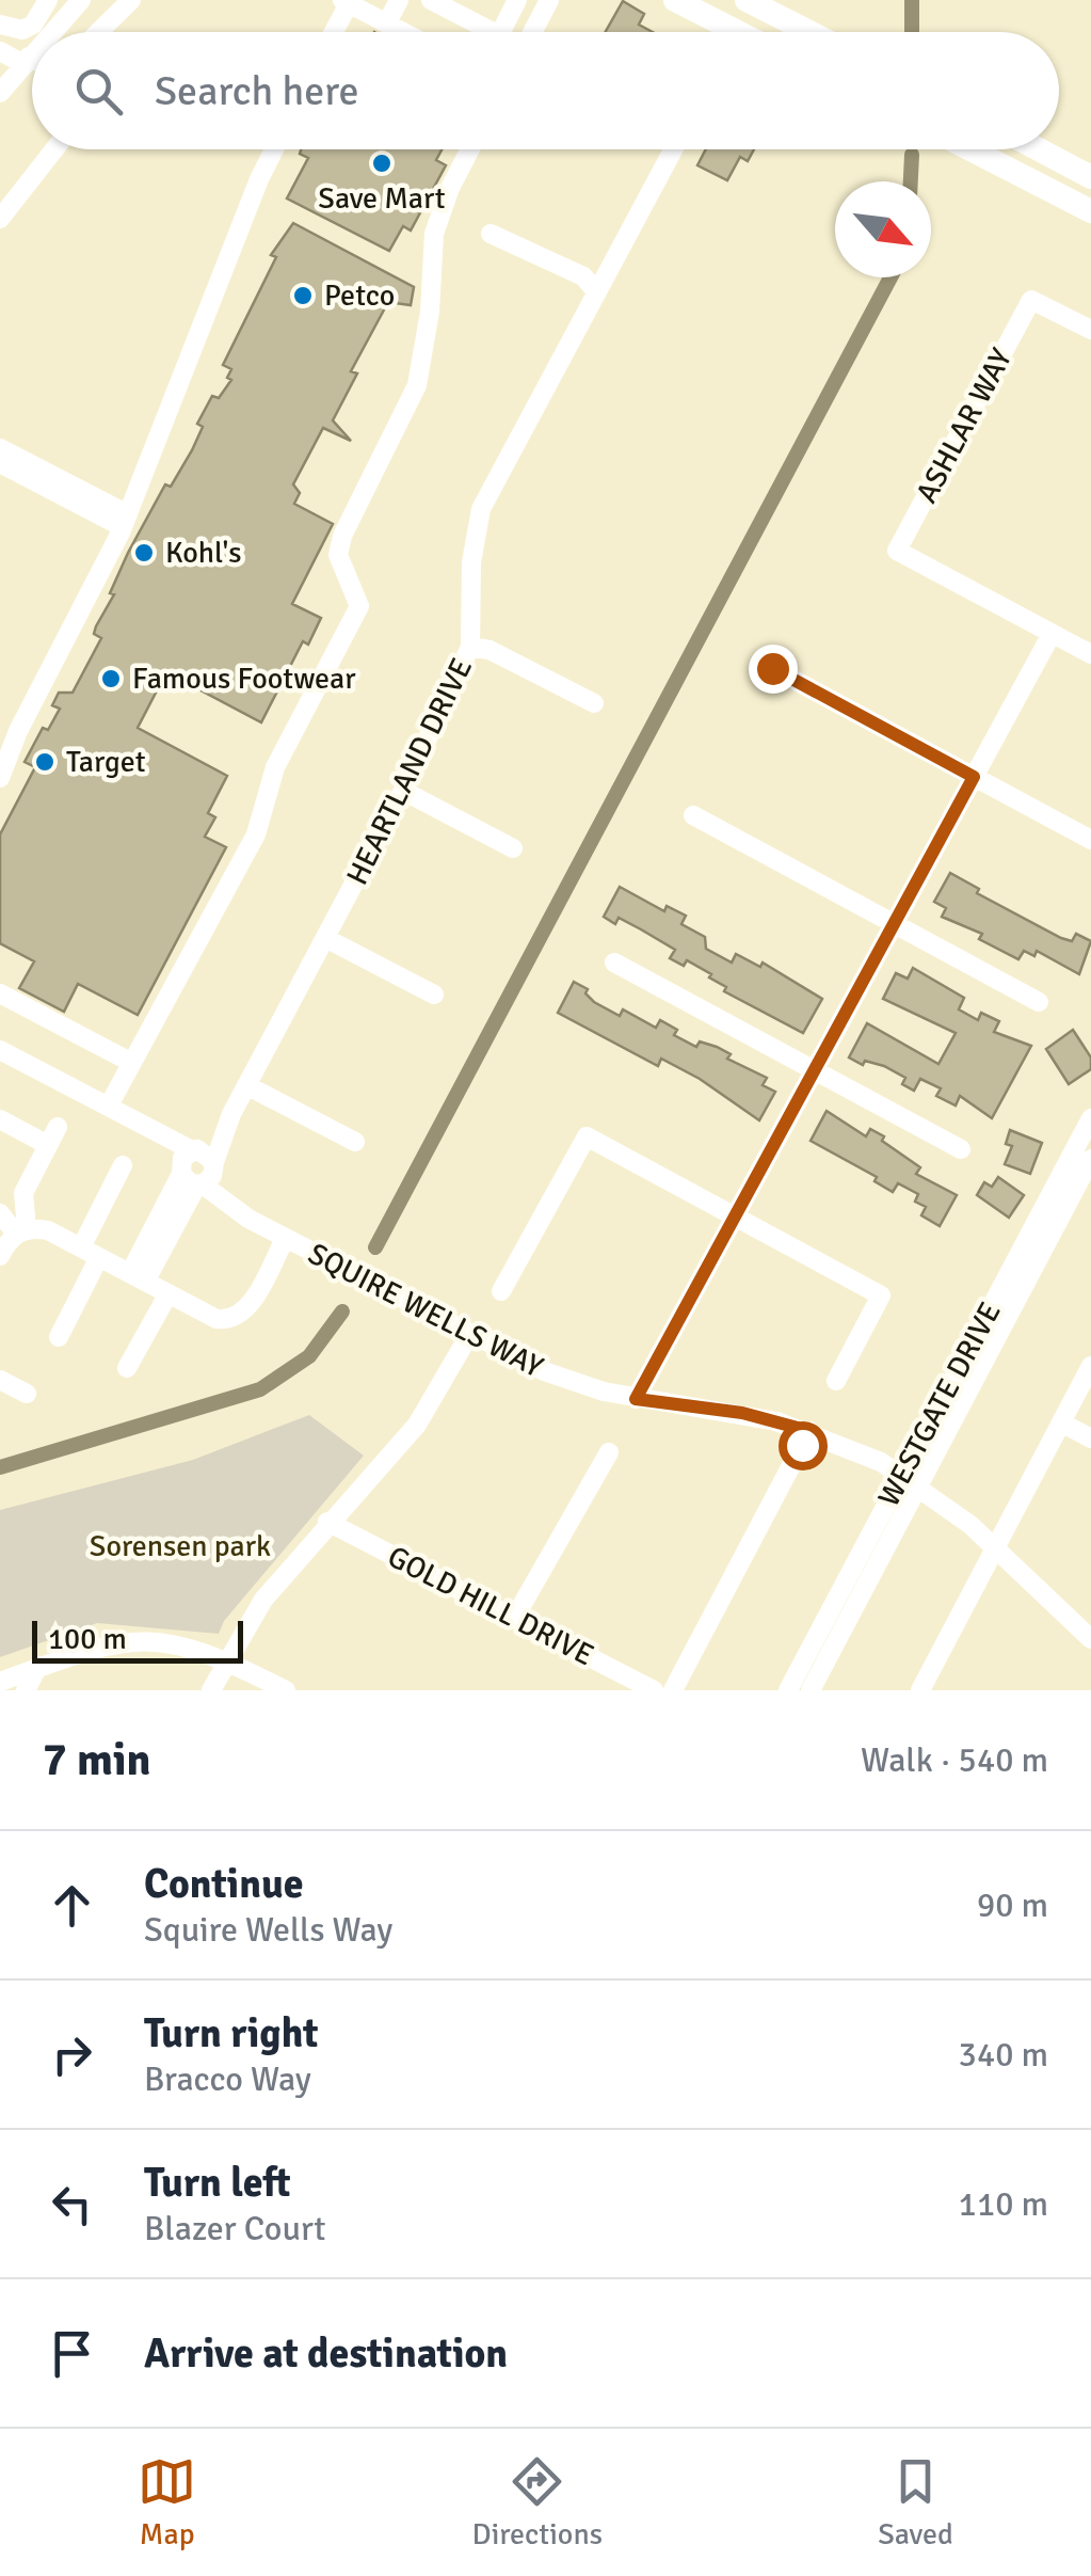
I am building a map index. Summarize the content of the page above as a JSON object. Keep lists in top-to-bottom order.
{
  "streets": {
    "street": [
      "ASHLAR WAY",
      "HEARTLAND DRIVE",
      "SQUIRE WELLS WAY",
      "WESTGATE DRIVE",
      "GOLD HILL DRIVE"
    ]
  },
  "crossings": [
    ["HEARTLAND DRIVE", "SQUIRE WELLS WAY"],
    ["SQUIRE WELLS WAY", "WESTGATE DRIVE"]
  ],
  "parks": ["Sorensen park"],
  "places": [
    "Save Mart",
    "Petco",
    "Kohl's",
    "Famous Footwear",
    "Target"
  ],
  "scale_bar": "100 m",
  "north": "bottom right",
  "page": {
    "search": "Search here",
    "scale": "100 m",
    "heading": ["7 min", "Walk · 540 m"],
    "list": [
      ["Continue", "Squire Wells Way", "90 m"],
      ["Turn right", "Bracco Way", "340 m"],
      ["Turn left", "Blazer Court", "110 m"],
      "Arrive at destination"
    ],
    "nav": ["Map", "Directions", "Saved"]
  }
}
